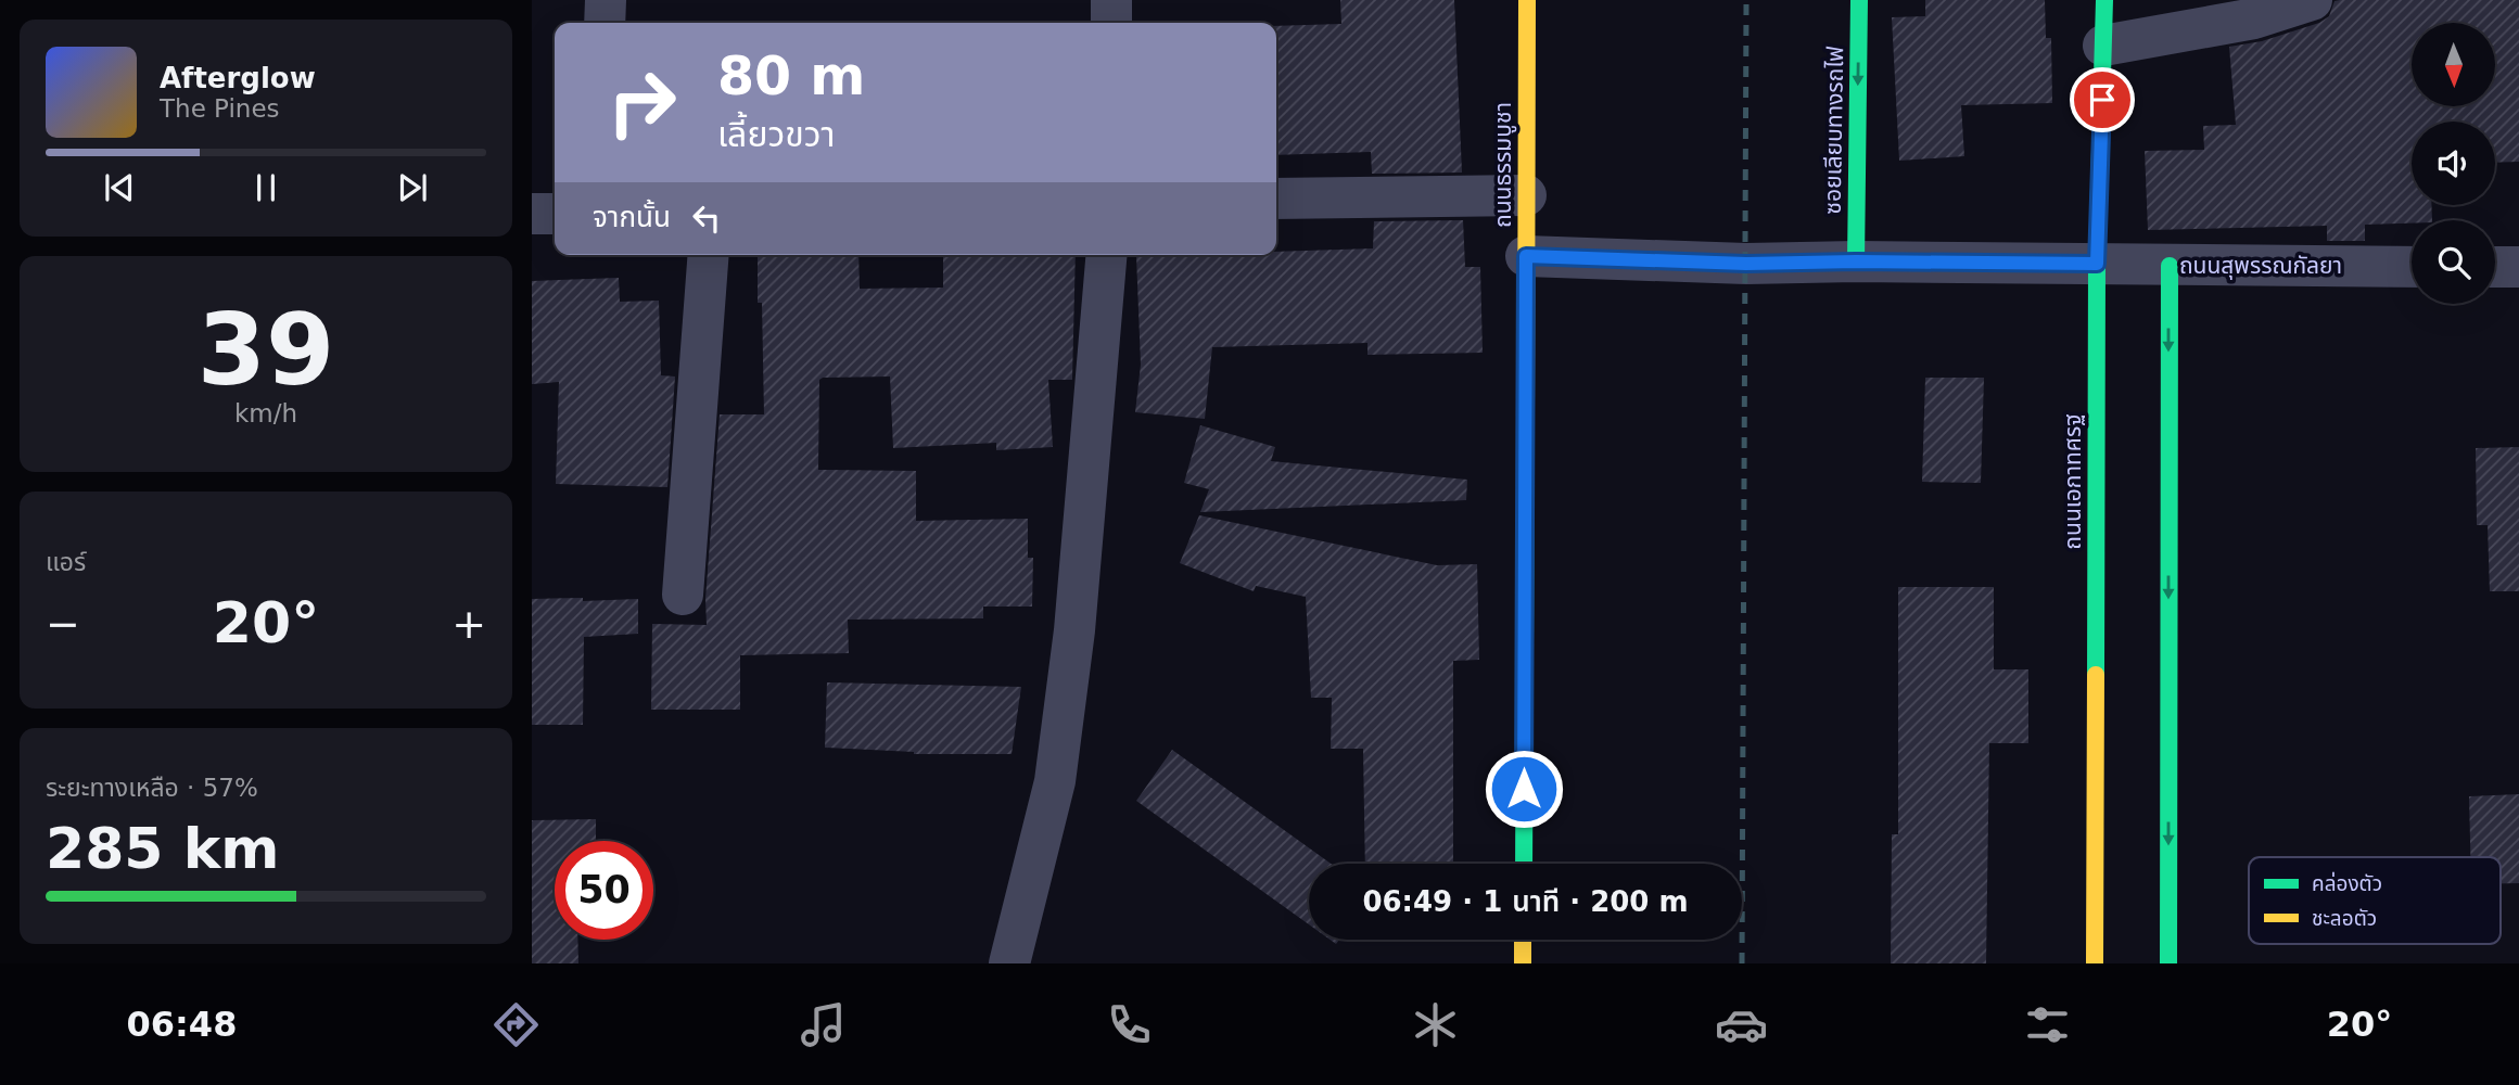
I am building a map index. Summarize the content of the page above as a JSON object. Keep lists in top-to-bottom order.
{
  "streets": {
    "main road": ["ซอยเลียบทางรถไฟ", "ถนนธรรมบูชา", "ถนนเอกาทศรฐ"],
    "street": ["ถนนสุพรรณกัลยา"]
  },
  "crossings": [
    ["ซอยเลียบทางรถไฟ", "ถนนสุพรรณกัลยา"],
    ["ถนนธรรมบูชา", "ถนนสุพรรณกัลยา"],
    ["ถนนสุพรรณกัลยา", "ถนนเอกาทศรฐ"]
  ],
  "one_way": ["ซอยเลียบทางรถไฟ"],
  "legend": ["คล่องตัว", "ชะลอตัว"],
  "north": "bottom",
  "page": {
    "turn": ["80 m", "เลี้ยวขวา"],
    "song": ["Afterglow", "The Pines"],
    "then": "จากนั้น",
    "tile": [
      ["39", "km/h"],
      "แอร์",
      ["ระยะทางเหลือ · 57%", "285 km"]
    ],
    "heat": ["−", "20°", "+"],
    "limit": "50",
    "trip": "06:49 · 1 นาที · 200 m",
    "tabs": ["06:48", "20°"]
  }
}
